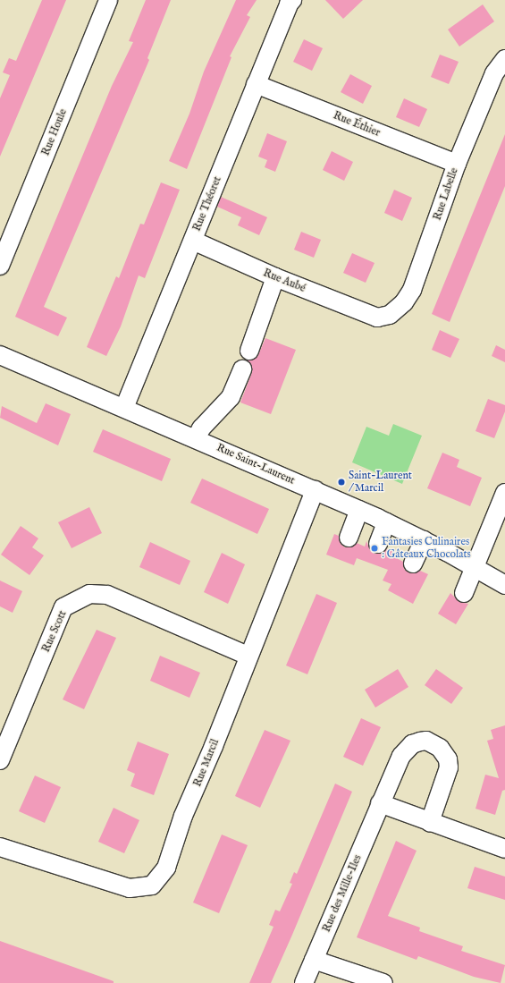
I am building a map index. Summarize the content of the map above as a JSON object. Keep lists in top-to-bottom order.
{
  "streets": {
    "street": [
      "Rue Éthier",
      "Rue Houle",
      "Rue Labelle",
      "Rue Théoret",
      "Rue Aubé",
      "Rue Saint-Laurent",
      "Rue Scott",
      "Rue Marcil",
      "Rue des Mille-Iles"
    ]
  },
  "crossings": [
    ["Rue Éthier", "Rue Labelle"],
    ["Rue Éthier", "Rue Théoret"],
    ["Rue Labelle", "Rue Aubé"],
    ["Rue Théoret", "Rue Aubé"],
    ["Rue Théoret", "Rue Saint-Laurent"],
    ["Rue Saint-Laurent", "Rue Marcil"],
    ["Rue Scott", "Rue Marcil"]
  ],
  "places": ["Saint-Laurent / Marcil", "Fantasies Culinaires : Gâteaux Chocolats"]
}
